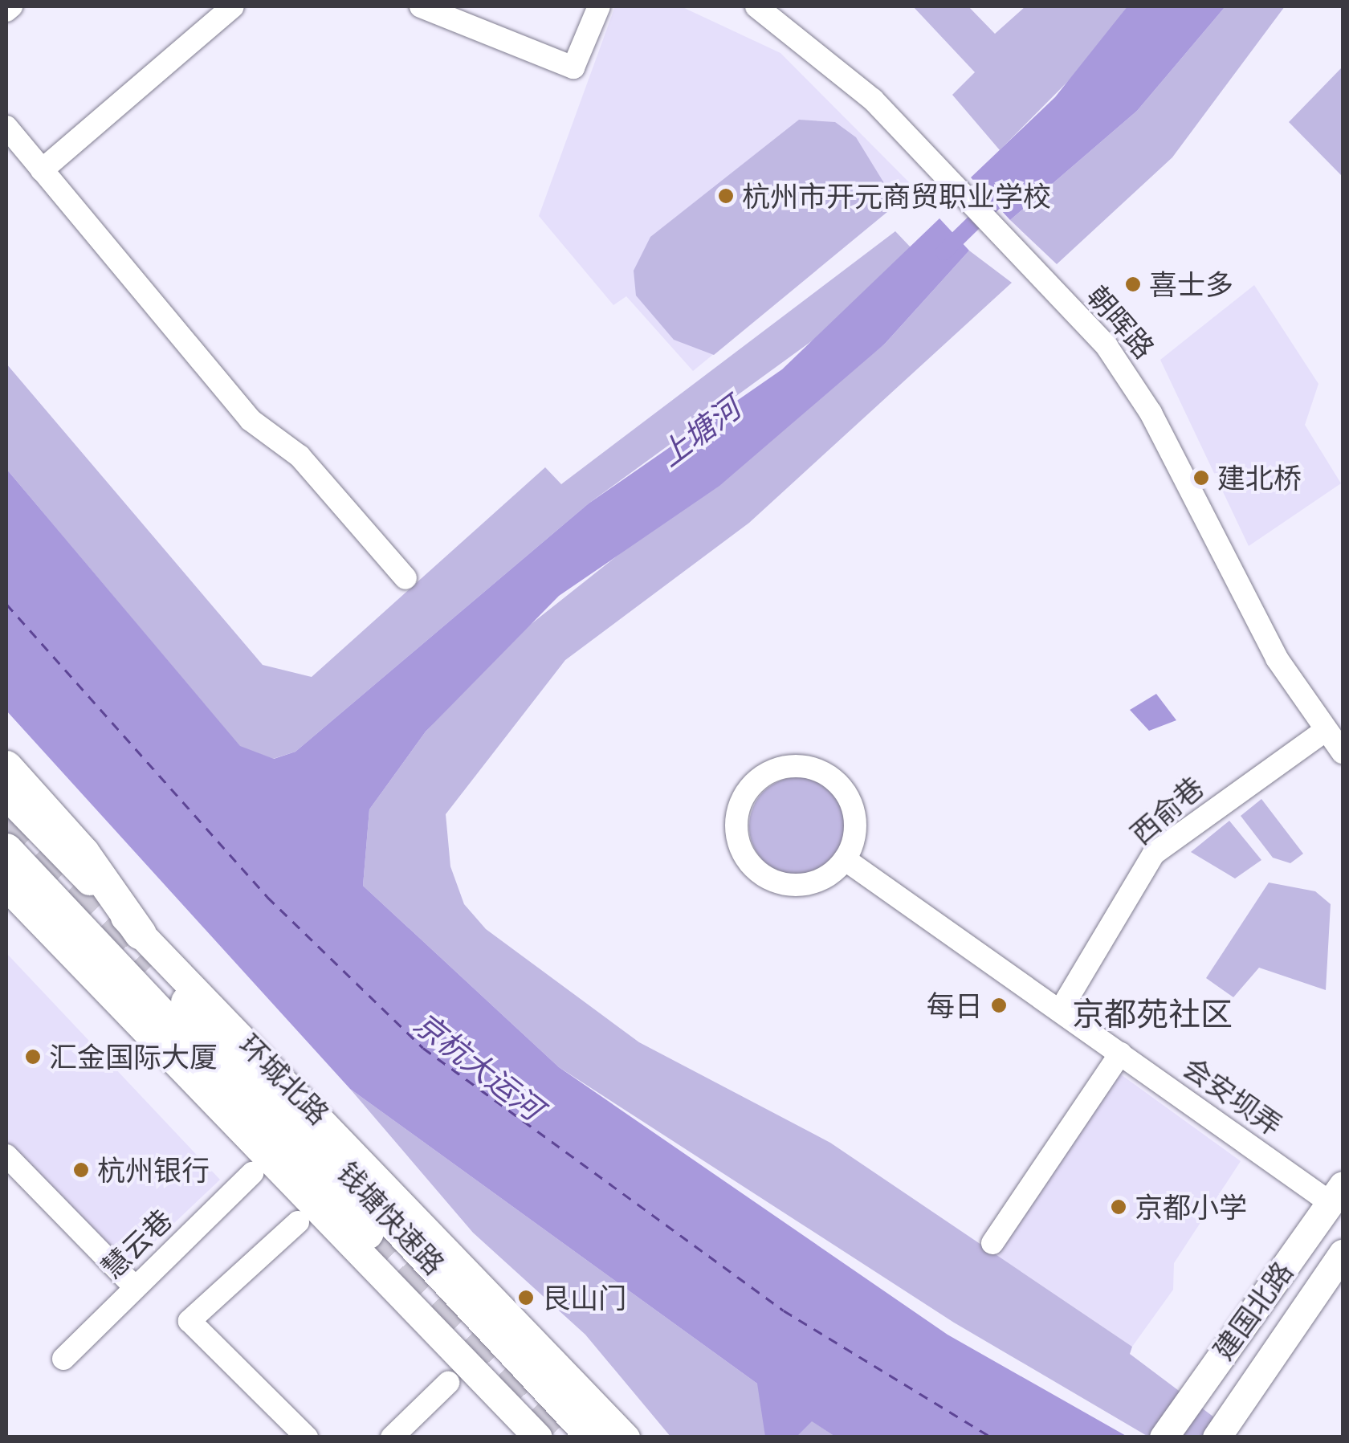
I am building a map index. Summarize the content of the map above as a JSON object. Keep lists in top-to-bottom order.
{
  "streets": {
    "highway": ["钱塘快速路"],
    "main road": ["环城北路", "建国北路"],
    "street": [
      "朝晖路",
      "西俞巷",
      "会安坝弄",
      "慧云巷"
    ]
  },
  "crossings": [
    ["朝晖路", "西俞巷"],
    ["西俞巷", "会安坝弄"],
    ["会安坝弄", "建国北路"]
  ],
  "districts": ["京都苑社区"],
  "water": ["上塘河", "京杭大运河"],
  "places": [
    "杭州市开元商贸职业学校",
    "喜士多",
    "建北桥",
    "每日",
    "汇金国际大厦",
    "杭州银行",
    "京都小学",
    "艮山门"
  ]
}
